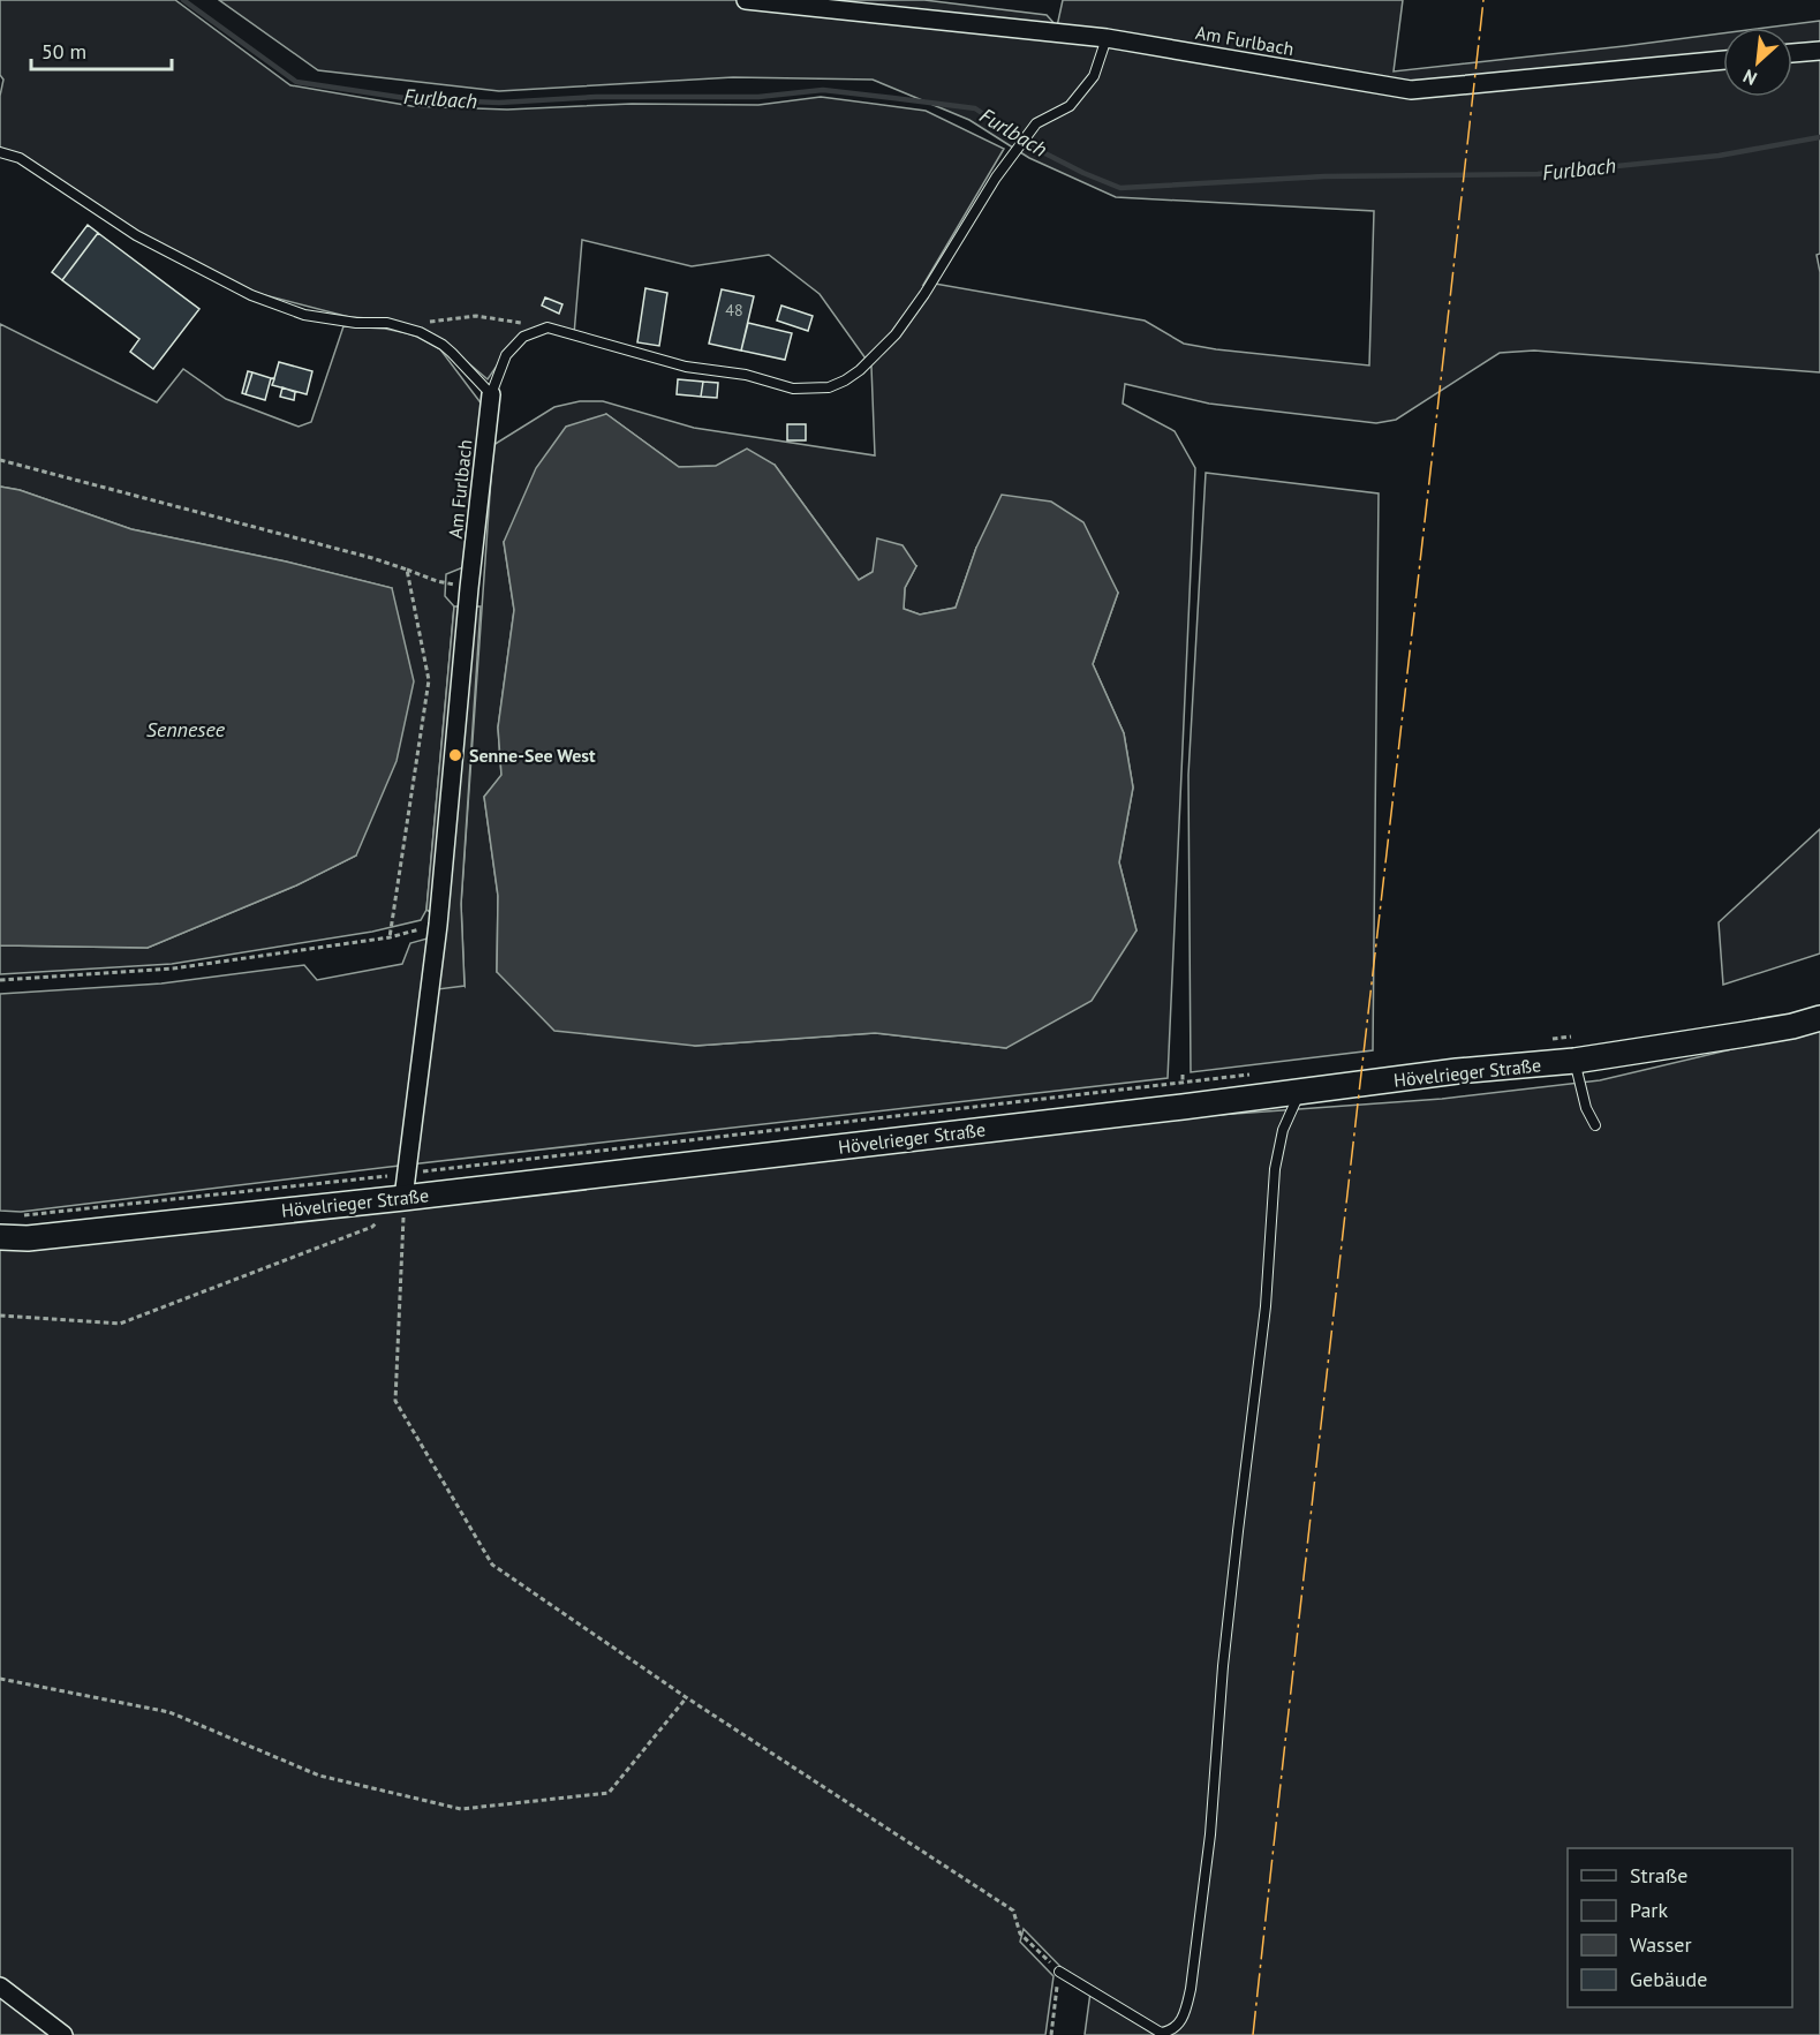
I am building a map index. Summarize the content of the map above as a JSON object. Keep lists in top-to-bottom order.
{
  "streets": {
    "main road": ["Hövelrieger Straße"],
    "street": ["Am Furlbach"]
  },
  "crossings": [
    ["Am Furlbach", "Hövelrieger Straße"]
  ],
  "water": ["Furlbach", "Sennesee"],
  "places": ["Senne-See West"],
  "house_numbers": ["48"],
  "legend": [
    "Straße",
    "Park",
    "Wasser",
    "Gebäude"
  ],
  "scale_bar": "50 m",
  "north": "bottom left"
}
